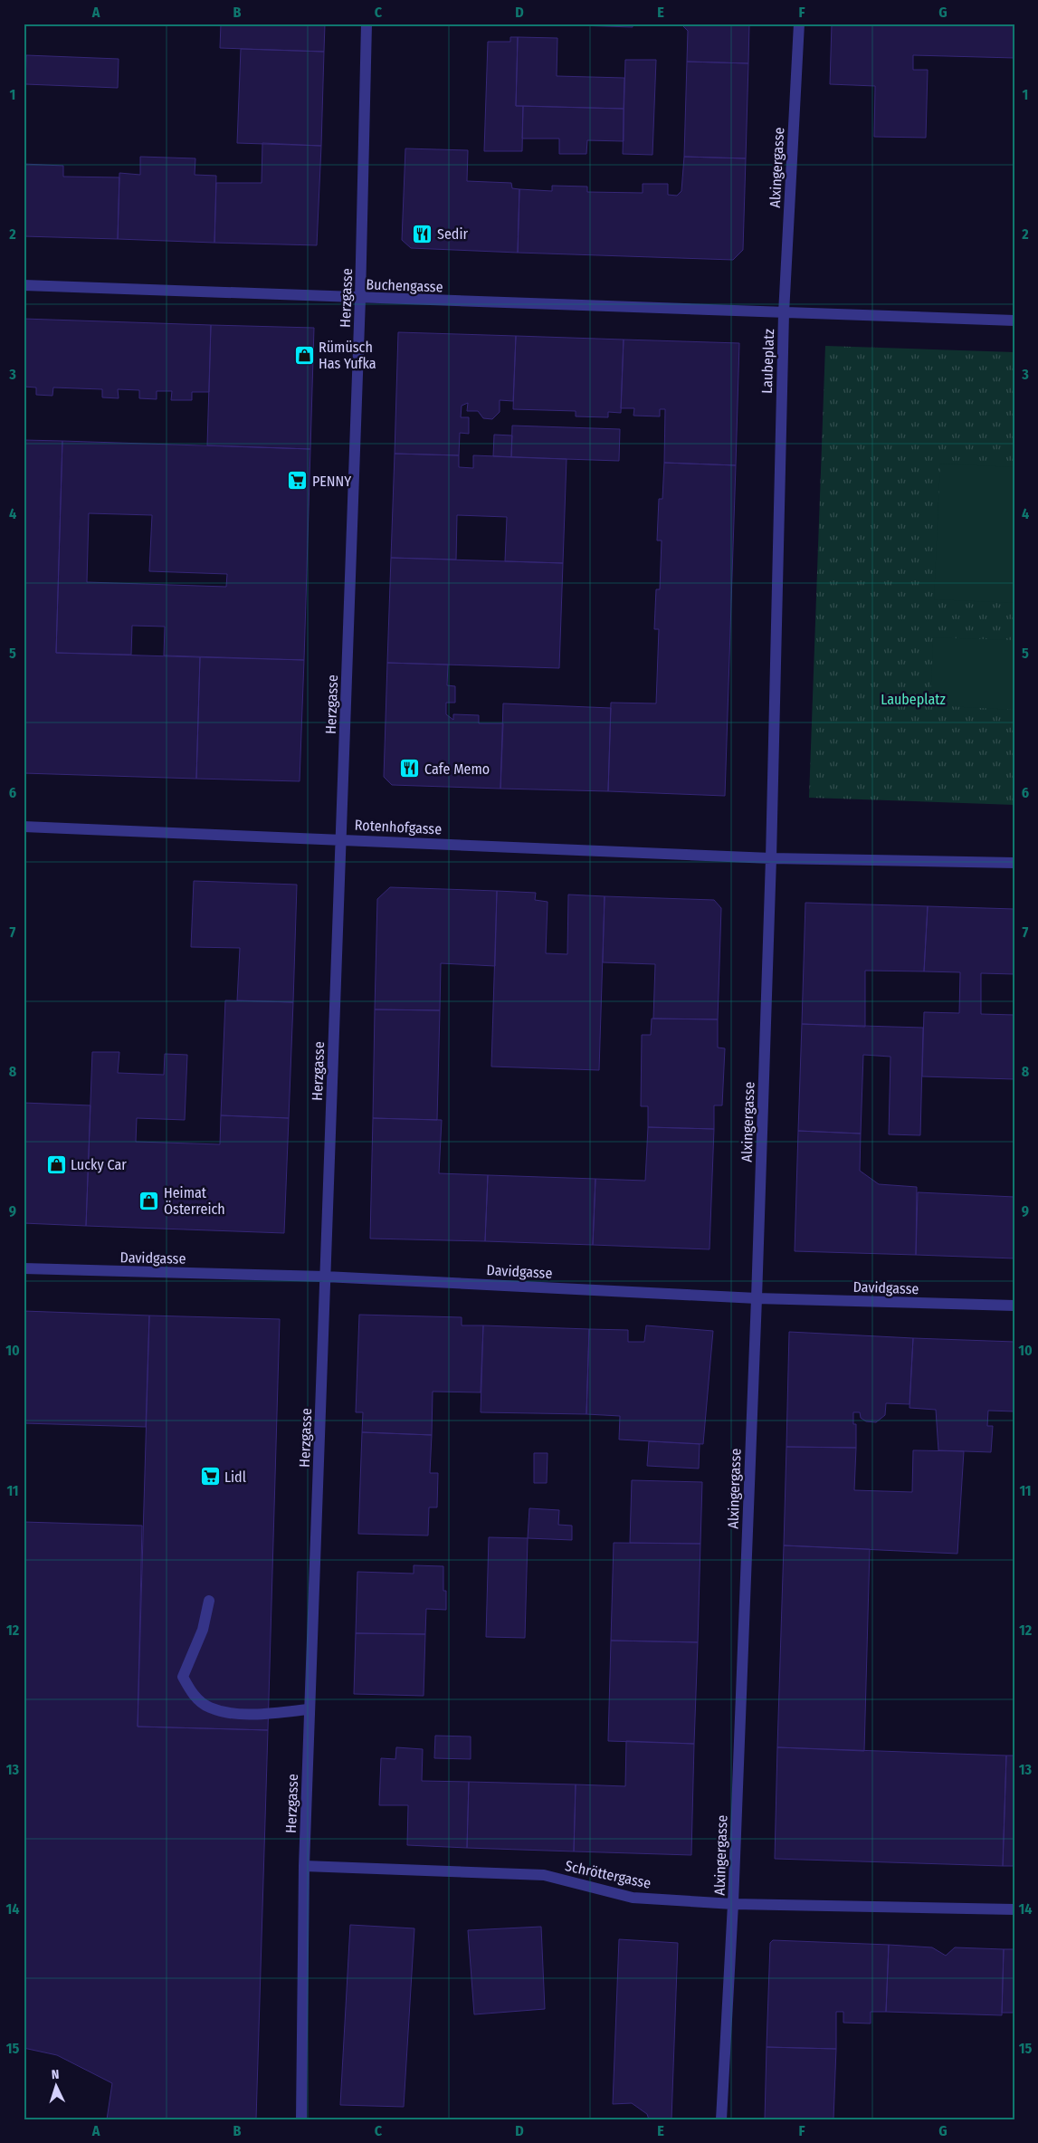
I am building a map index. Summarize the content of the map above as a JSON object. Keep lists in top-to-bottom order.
{
  "streets": {
    "street": [
      "Alxingergasse",
      "Buchengasse",
      "Herzgasse",
      "Laubeplatz",
      "Rotenhofgasse",
      "Davidgasse",
      "Schröttergasse"
    ]
  },
  "crossings": [
    ["Alxingergasse", "Buchengasse"],
    ["Alxingergasse", "Laubeplatz"],
    ["Alxingergasse", "Rotenhofgasse"],
    ["Alxingergasse", "Davidgasse"],
    ["Alxingergasse", "Schröttergasse"],
    ["Buchengasse", "Herzgasse"],
    ["Buchengasse", "Laubeplatz"],
    ["Herzgasse", "Rotenhofgasse"],
    ["Herzgasse", "Davidgasse"],
    ["Herzgasse", "Schröttergasse"],
    ["Laubeplatz", "Rotenhofgasse"]
  ],
  "parks": ["Laubeplatz"],
  "places": {
    "restaurant": ["Sedir", "Cafe Memo"],
    "shop": ["Rümüsch Has Yufka", "Lucky Car", "Heimat Österreich"],
    "supermarket": ["PENNY", "Lidl"]
  },
  "north": "top",
  "grid": {
    "columns": [
      "A",
      "B",
      "C",
      "D",
      "E",
      "F",
      "G"
    ],
    "rows": [
      "1",
      "2",
      "3",
      "4",
      "5",
      "6",
      "7",
      "8",
      "9",
      "10",
      "11",
      "12",
      "13",
      "14",
      "15"
    ]
  }
}
